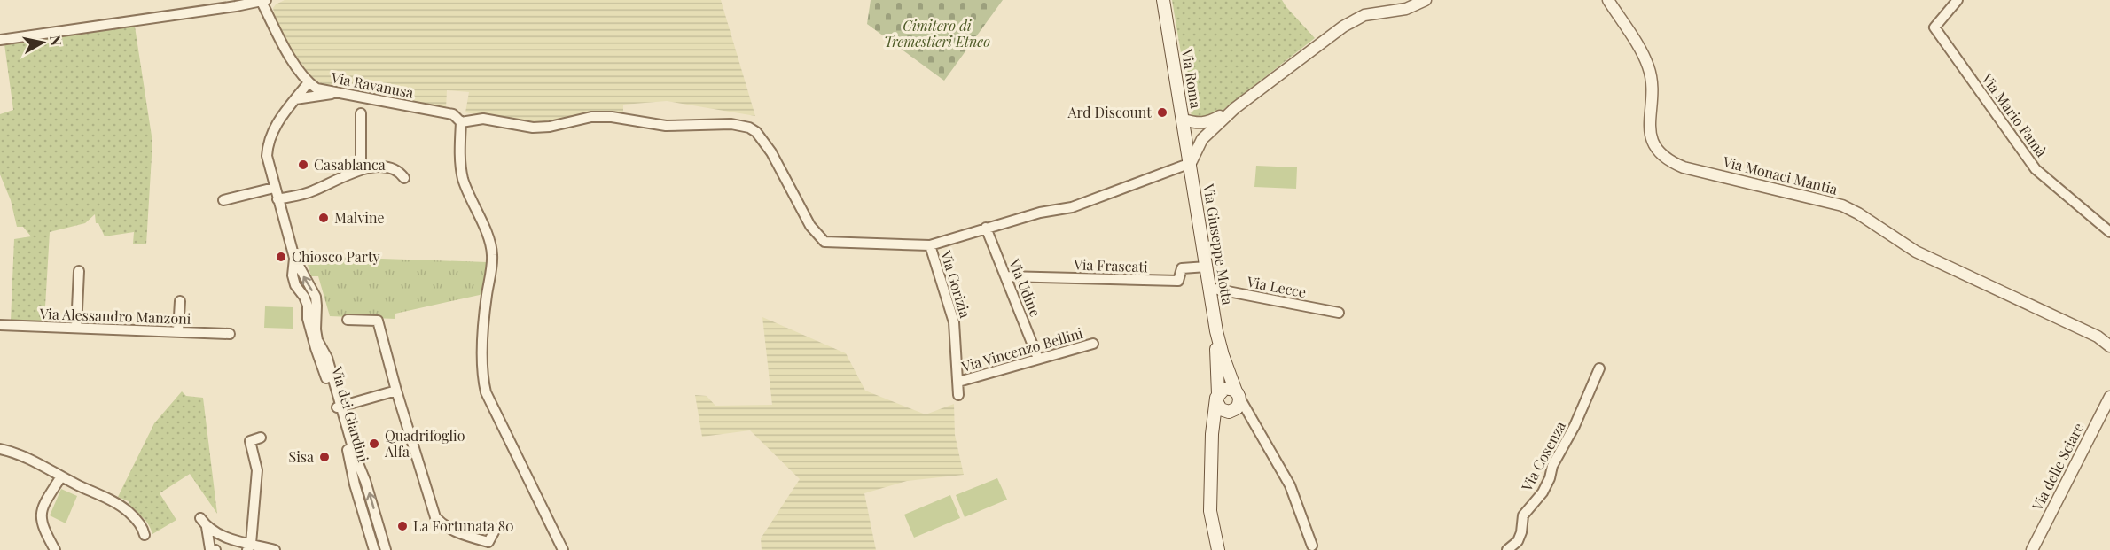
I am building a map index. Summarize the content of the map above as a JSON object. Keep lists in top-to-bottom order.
{
  "streets": {
    "main road": ["Via Roma", "Via Giuseppe Motta"],
    "street": [
      "Via Ravanusa",
      "Via Mario Famà",
      "Via Monaci Mantia",
      "Via Frascati",
      "Via Gorizia",
      "Via Lecce",
      "Via Udine",
      "Via Alessandro Manzoni",
      "Via Vincenzo Bellini",
      "Via dei Giardini",
      "Via Cosenza",
      "Via delle Sciare"
    ]
  },
  "crossings": [
    ["Via Roma", "Via Giuseppe Motta"],
    ["Via Ravanusa", "Via dei Giardini"],
    ["Via Giuseppe Motta", "Via Frascati"],
    ["Via Giuseppe Motta", "Via Lecce"],
    ["Via Frascati", "Via Udine"],
    ["Via Gorizia", "Via Vincenzo Bellini"],
    ["Via Udine", "Via Vincenzo Bellini"]
  ],
  "parks": ["Cimitero di Tremestieri Etneo"],
  "places": [
    "Ard Discount",
    "Casablanca",
    "Malvine",
    "Chiosco Party",
    "Quadrifoglio Alfa",
    "Sisa",
    "La Fortunata 80"
  ],
  "north": "right"
}
